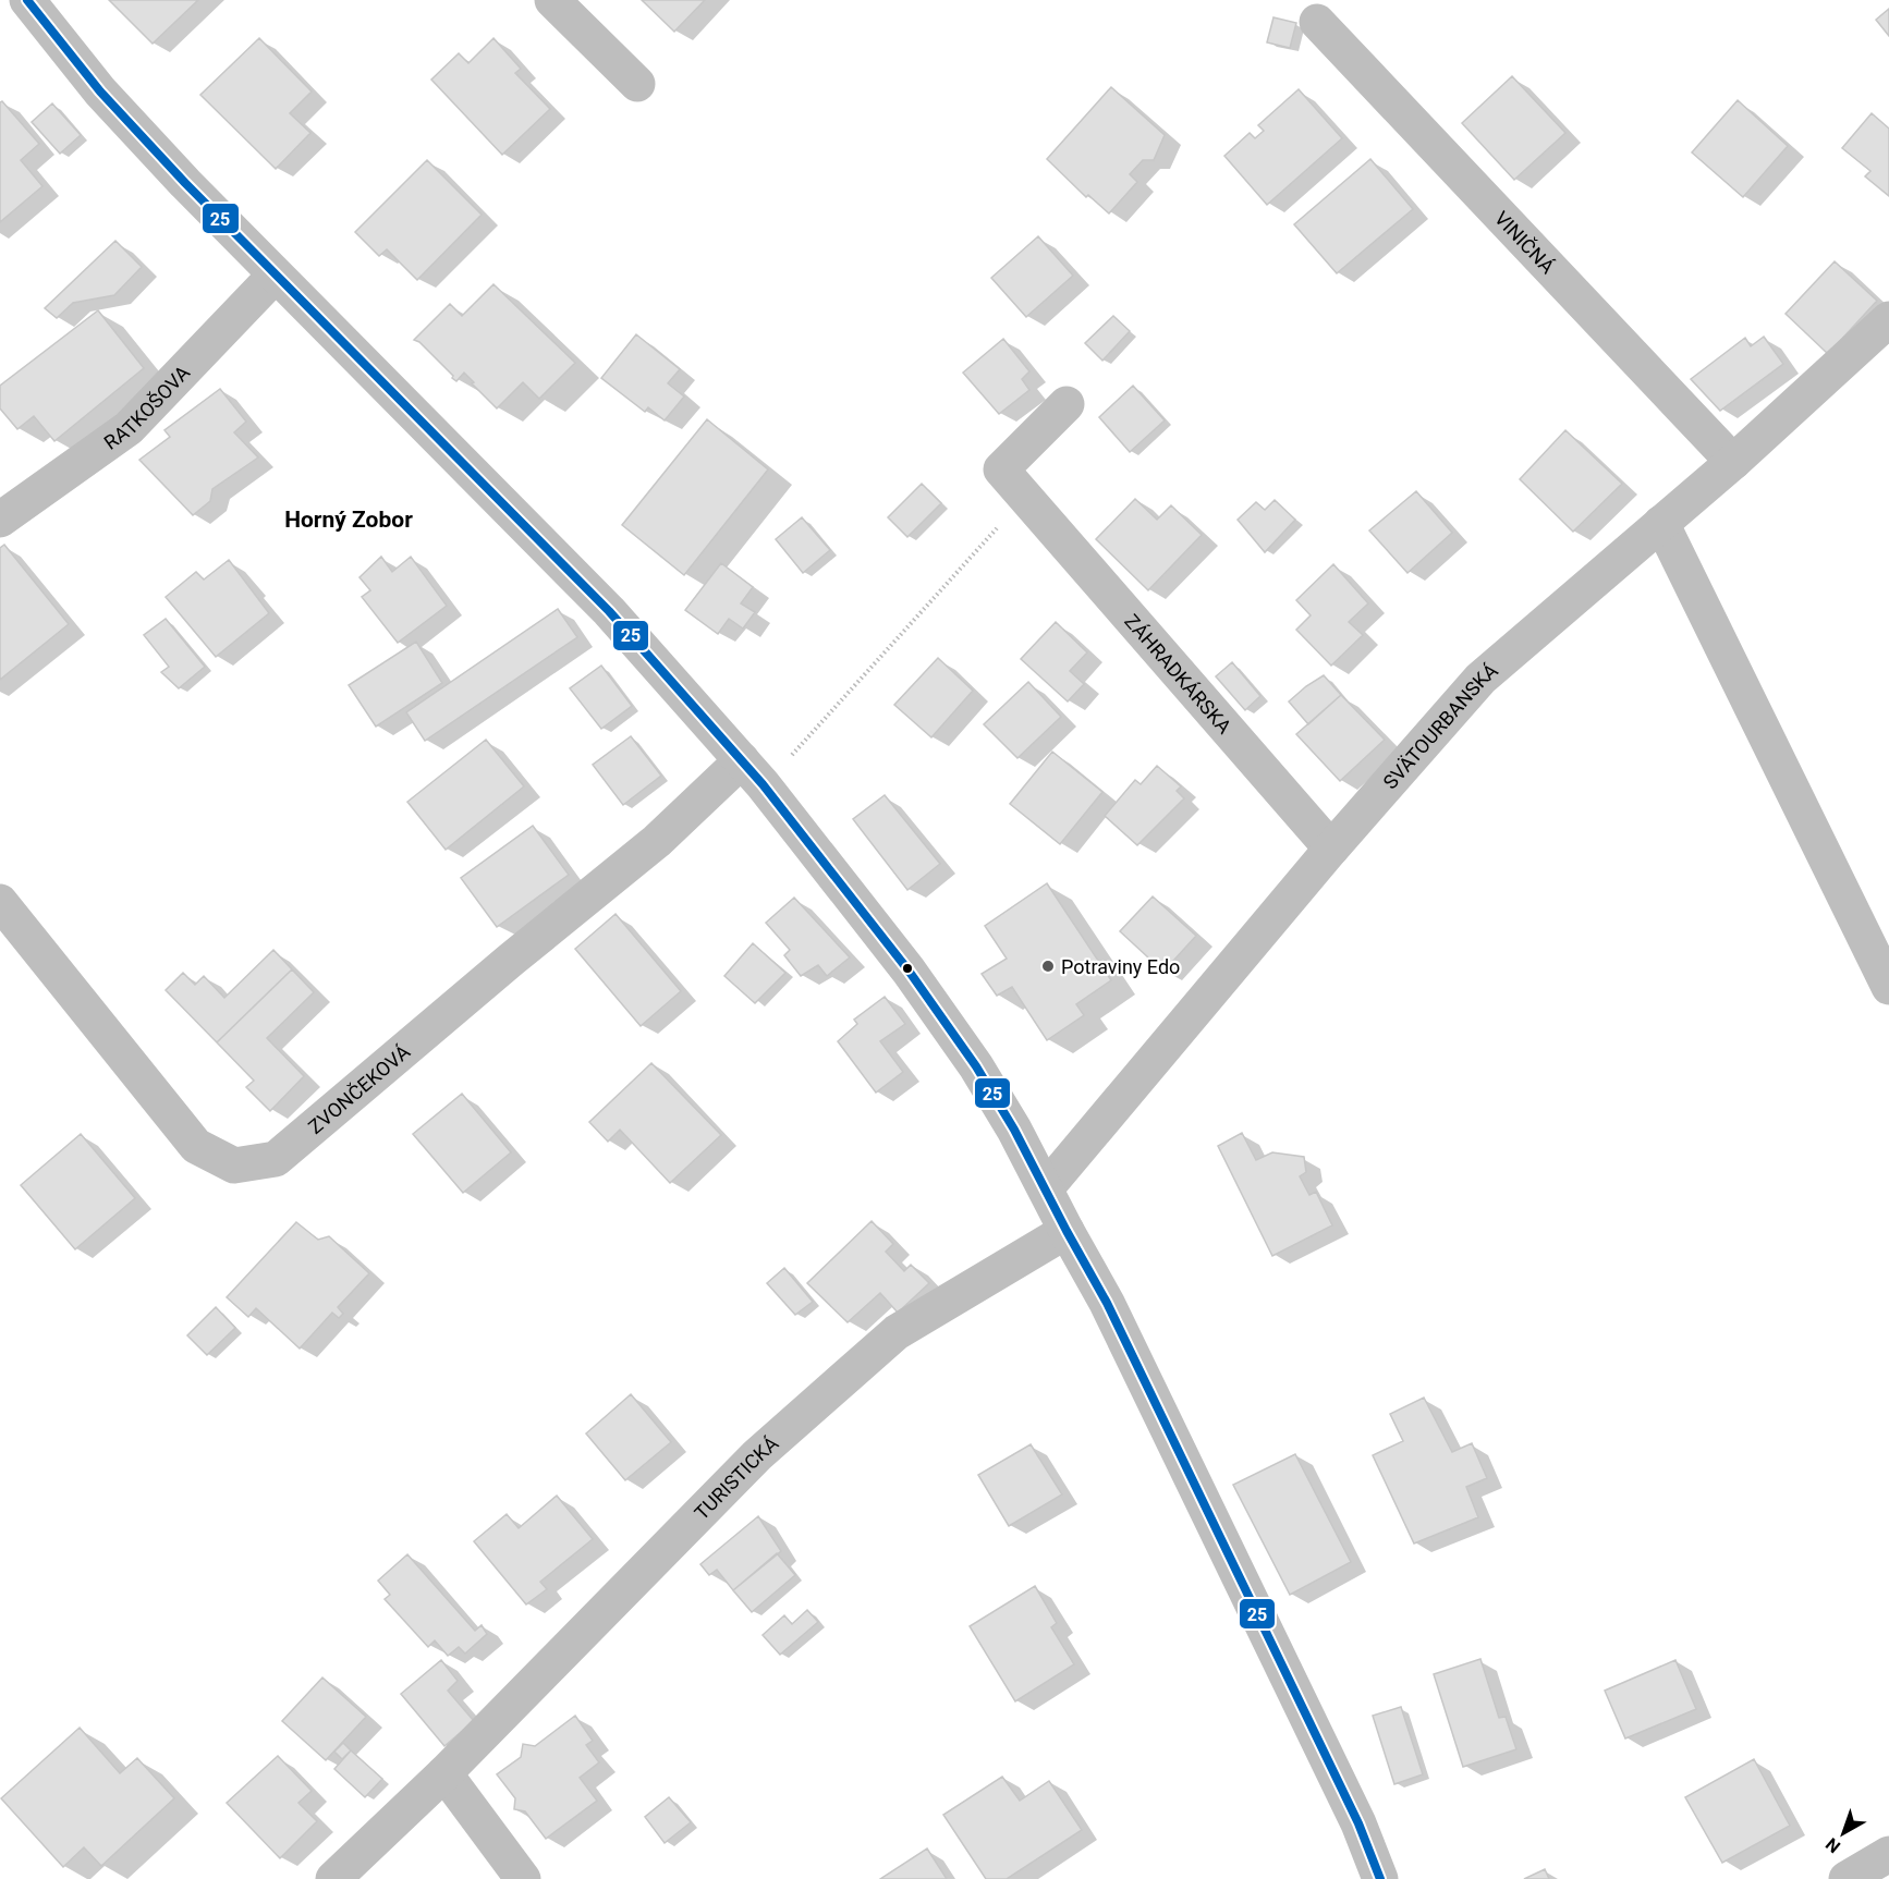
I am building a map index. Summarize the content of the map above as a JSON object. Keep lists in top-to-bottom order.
{
  "streets": {
    "street": [
      "VINIČNÁ",
      "RATKOŠOVA",
      "ZÁHRADKÁRSKA",
      "SVÄTOURBANSKÁ",
      "ZVONČEKOVÁ",
      "TURISTICKÁ"
    ]
  },
  "crossings": [
    ["VINIČNÁ", "SVÄTOURBANSKÁ"],
    ["ZÁHRADKÁRSKA", "SVÄTOURBANSKÁ"]
  ],
  "districts": ["Horný Zobor"],
  "places": ["Potraviny Edo"],
  "lines": ["transit line 25"],
  "north": "bottom left"
}
